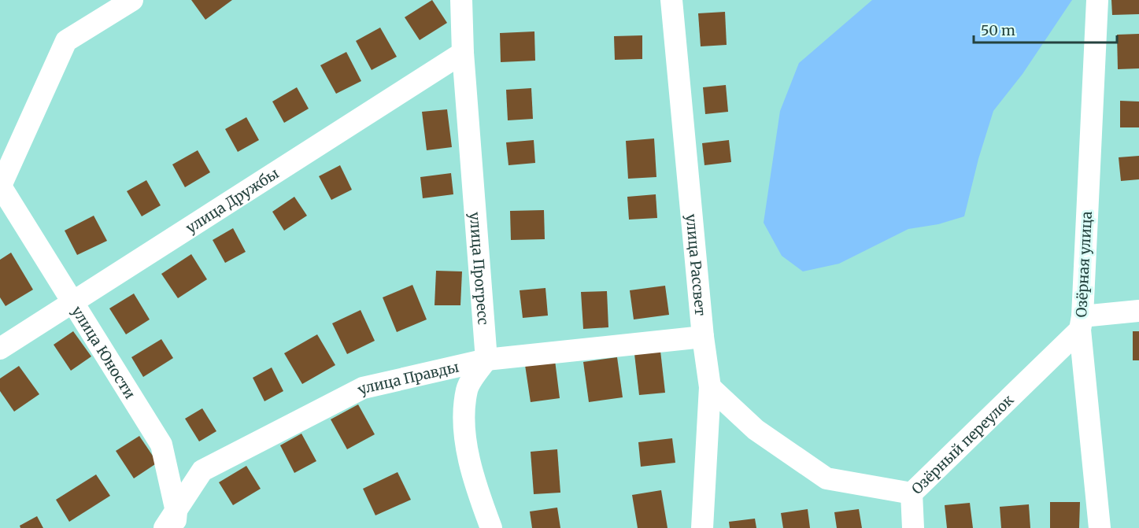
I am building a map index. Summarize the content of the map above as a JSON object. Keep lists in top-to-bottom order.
{
  "streets": {
    "street": [
      "улица Дружбы",
      "улица Рассвет",
      "Озёрная улица",
      "улица Прогресс",
      "улица Юности",
      "улица Правды",
      "Озёрный переулок"
    ]
  },
  "crossings": [
    ["улица Дружбы", "улица Прогресс"],
    ["улица Дружбы", "улица Юности"],
    ["улица Рассвет", "улица Правды"],
    ["улица Рассвет", "Озёрный переулок"],
    ["Озёрная улица", "Озёрный переулок"],
    ["улица Прогресс", "улица Правды"],
    ["улица Юности", "улица Правды"]
  ],
  "scale_bar": "50 m"
}
